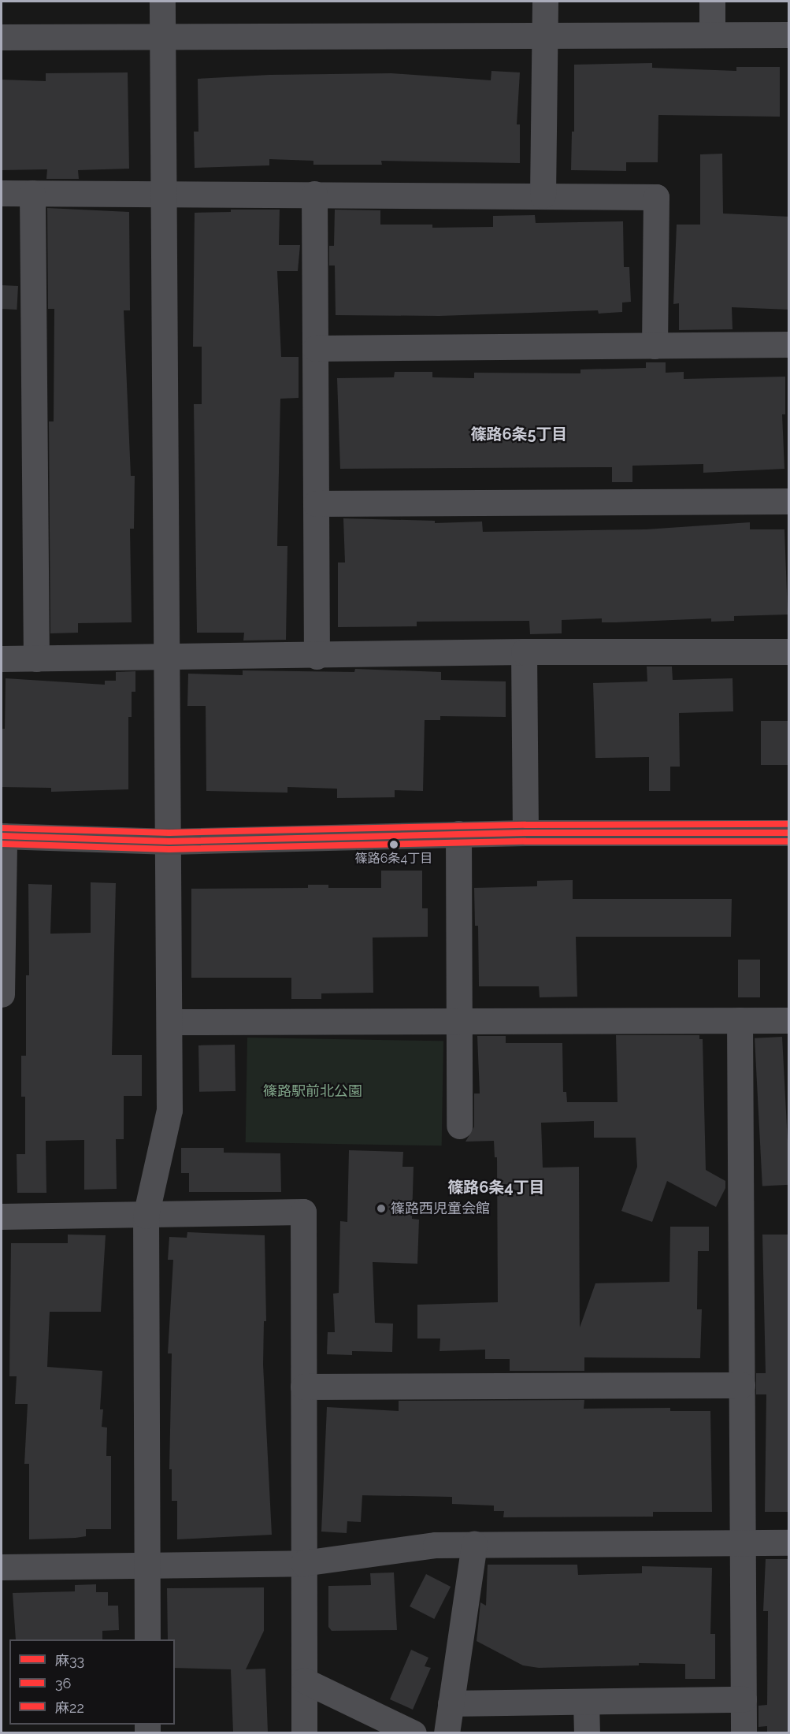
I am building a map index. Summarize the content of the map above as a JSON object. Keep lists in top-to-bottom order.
{
  "districts": ["篠路6条5丁目", "篠路6条4丁目"],
  "parks": ["篠路駅前北公園"],
  "places": ["篠路6条4丁目", "篠路西児童会館"],
  "lines": ["transit line 麻22", "transit line 麻33", "transit line 36"],
  "legend": ["麻33", "36", "麻22"]
}
